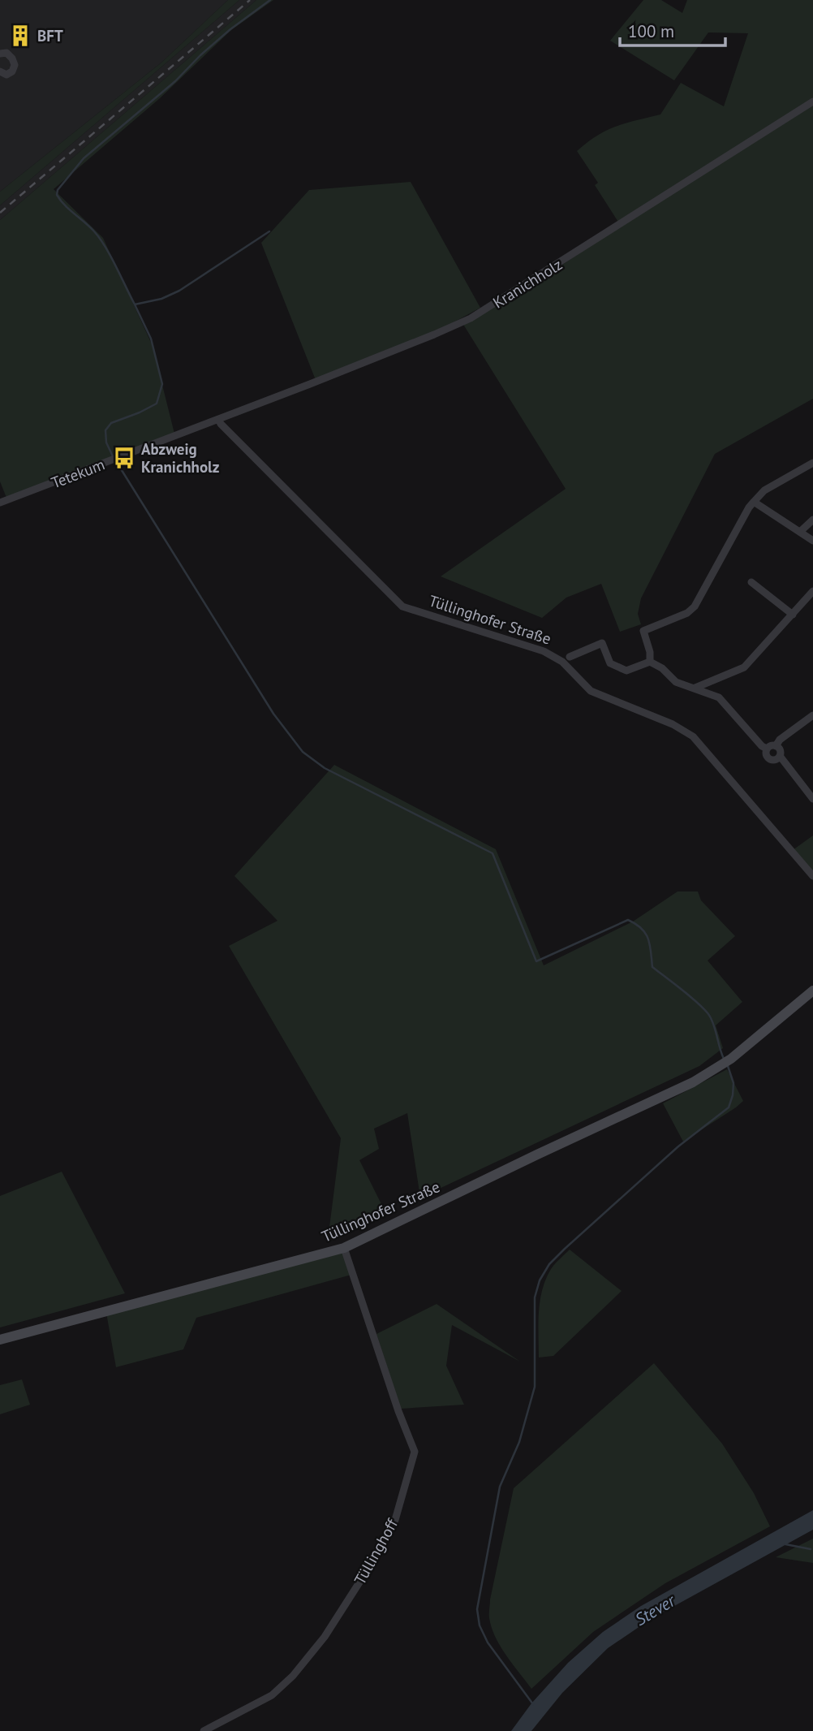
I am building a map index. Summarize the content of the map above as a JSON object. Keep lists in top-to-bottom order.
{
  "streets": {
    "main road": ["Tüllinghofer Straße"],
    "street": ["Kranichholz", "Tetekum", "Tüllinghoff"]
  },
  "crossings": [
    ["Kranichholz", "Tetekum"],
    ["Kranichholz", "Tüllinghofer Straße"],
    ["Tetekum", "Tüllinghofer Straße"],
    ["Tüllinghofer Straße", "Tüllinghoff"]
  ],
  "water": ["Stever"],
  "places": {
    "building": ["BFT"],
    "bus stop": ["Abzweig Kranichholz"]
  },
  "scale_bar": "100 m"
}
